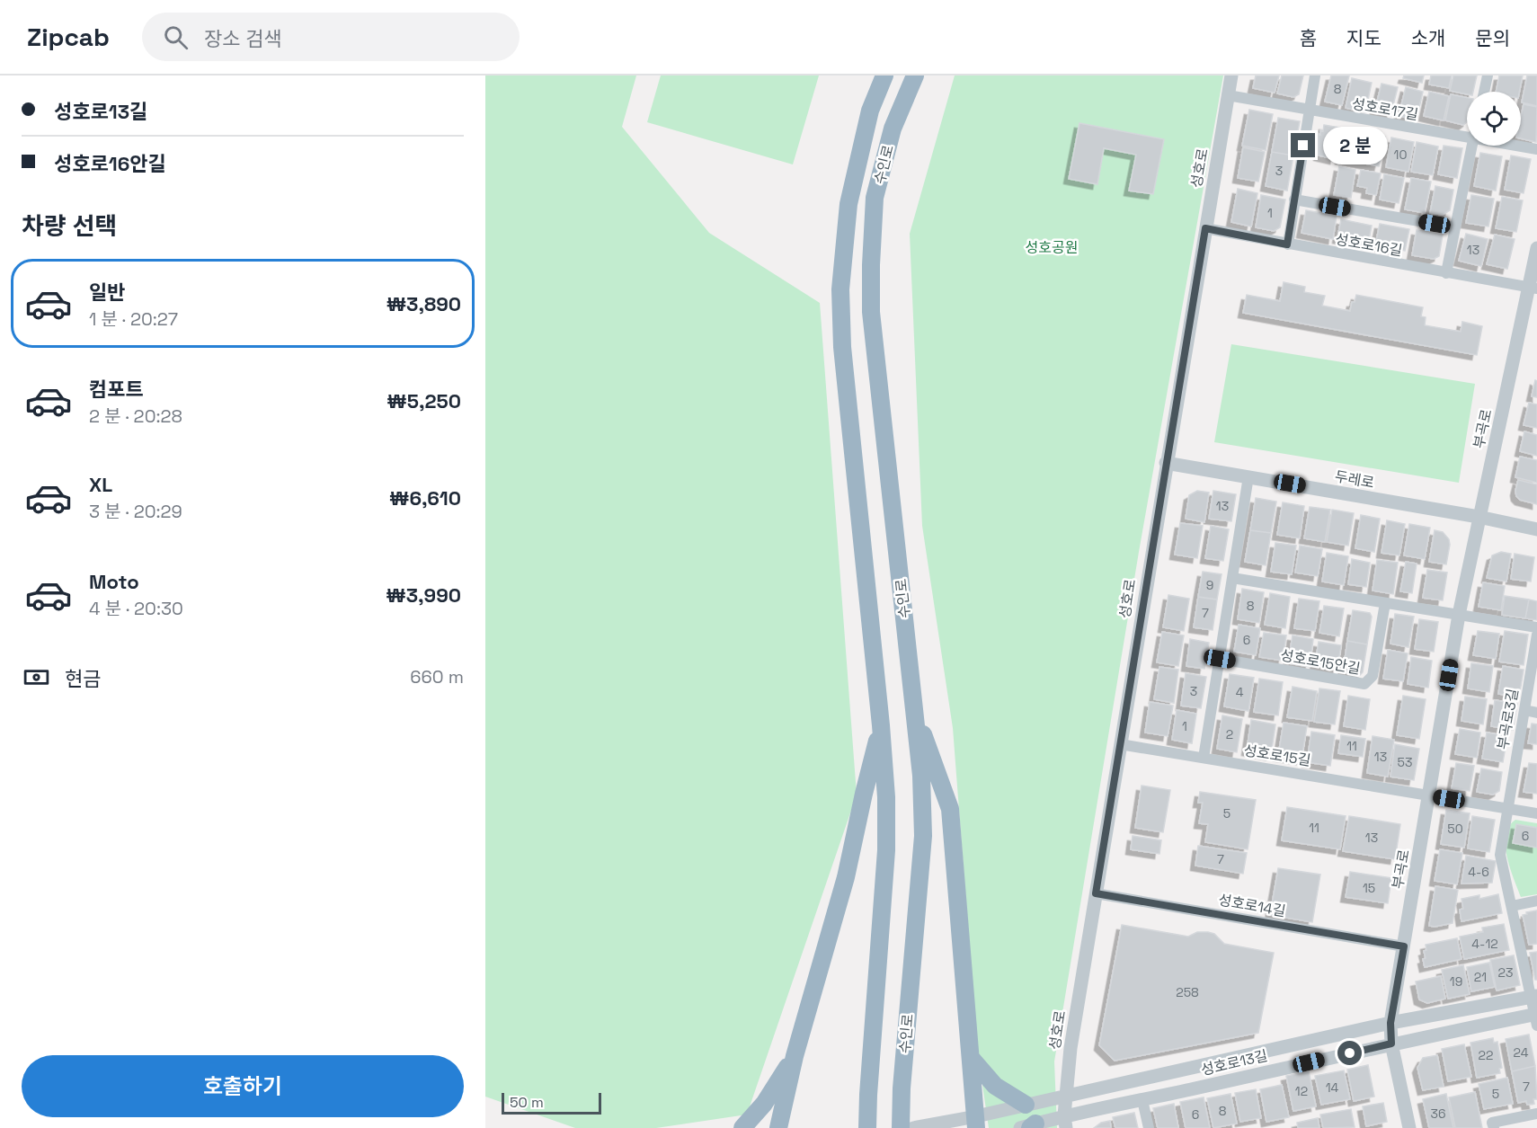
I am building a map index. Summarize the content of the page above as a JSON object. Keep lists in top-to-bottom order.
{
  "streets": {
    "highway": ["수인로"],
    "street": [
      "성호로17길",
      "성호로",
      "성호로16길",
      "부곡로",
      "두레로",
      "성호로15안길",
      "부곡로3길",
      "성호로15길",
      "성호로14길",
      "성호로13길"
    ]
  },
  "crossings": [
    ["성호로17길", "성호로"],
    ["성호로", "성호로16길"],
    ["성호로", "두레로"],
    ["성호로", "성호로15길"],
    ["성호로", "성호로14길"],
    ["성호로", "성호로13길"],
    ["성호로16길", "부곡로"],
    ["부곡로", "두레로"],
    ["부곡로", "성호로15길"],
    ["부곡로", "성호로14길"],
    ["부곡로", "성호로13길"],
    ["부곡로3길", "성호로13길"]
  ],
  "parks": ["성호공원"],
  "house_numbers": [
    "8",
    "10",
    "3",
    "1",
    "13",
    "13",
    "9",
    "8",
    "7",
    "6",
    "3",
    "4",
    "1",
    "2",
    "11",
    "13",
    "53",
    "5",
    "11",
    "50",
    "6",
    "13",
    "7",
    "4-6",
    "15",
    "4-12",
    "23",
    "21",
    "19",
    "258",
    "24",
    "22",
    "7",
    "14",
    "12",
    "5",
    "8",
    "36",
    "6"
  ],
  "scale_bar": "50 m",
  "page": {
    "header": "Zipcab",
    "search": "장소 검색",
    "nav": [
      "홈",
      "지도",
      "소개",
      "문의"
    ],
    "banner": ["성호로13길", "성호로16안길"],
    "bubble": "2 분",
    "heading": "차량 선택",
    "list": [
      {
        "name": "일반",
        "note": "1 분 · 20:27",
        "value": "₩3,890"
      },
      {
        "name": "컴포트",
        "note": "2 분 · 20:28",
        "value": "₩5,250"
      },
      {
        "name": "XL",
        "note": "3 분 · 20:29",
        "value": "₩6,610"
      },
      {
        "name": "Moto",
        "note": "4 분 · 20:30",
        "value": "₩3,990"
      }
    ],
    "pay": ["현금", "660 m"],
    "buttons": "호출하기",
    "scale": "50 m"
  }
}
